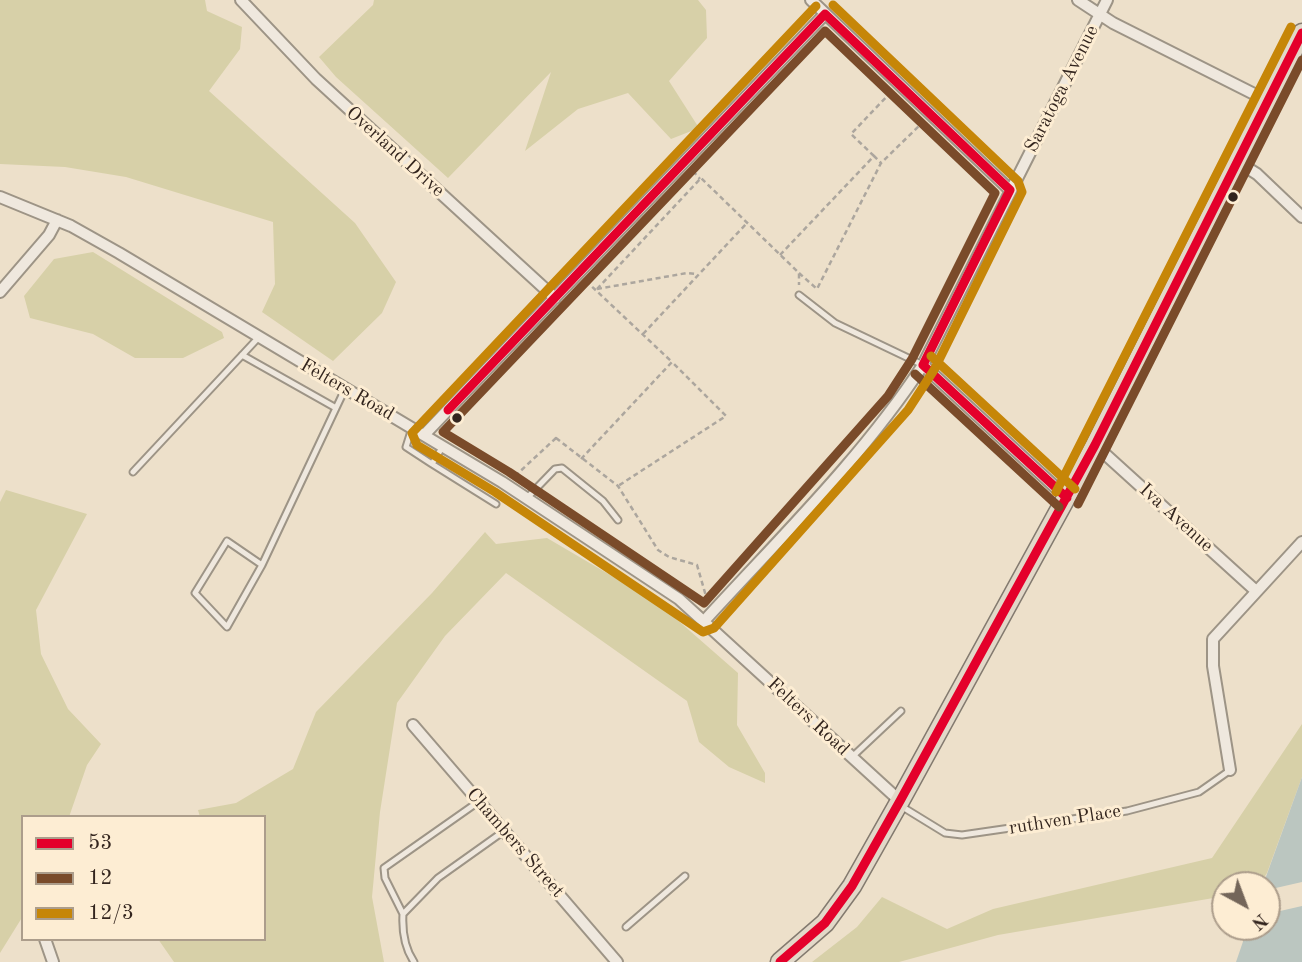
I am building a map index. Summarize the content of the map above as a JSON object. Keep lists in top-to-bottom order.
{
  "streets": {
    "street": [
      "Saratoga Avenue",
      "Overland Drive",
      "Felters Road",
      "Iva Avenue",
      "Chambers Street"
    ],
    "lane": ["ruthven Place"]
  },
  "crossings": [
    ["Saratoga Avenue", "Felters Road"],
    ["Felters Road", "ruthven Place"]
  ],
  "lines": ["transit line 12/3", "transit line 53", "transit line 12"],
  "legend": ["53", "12", "12/3"],
  "north": "bottom right"
}
